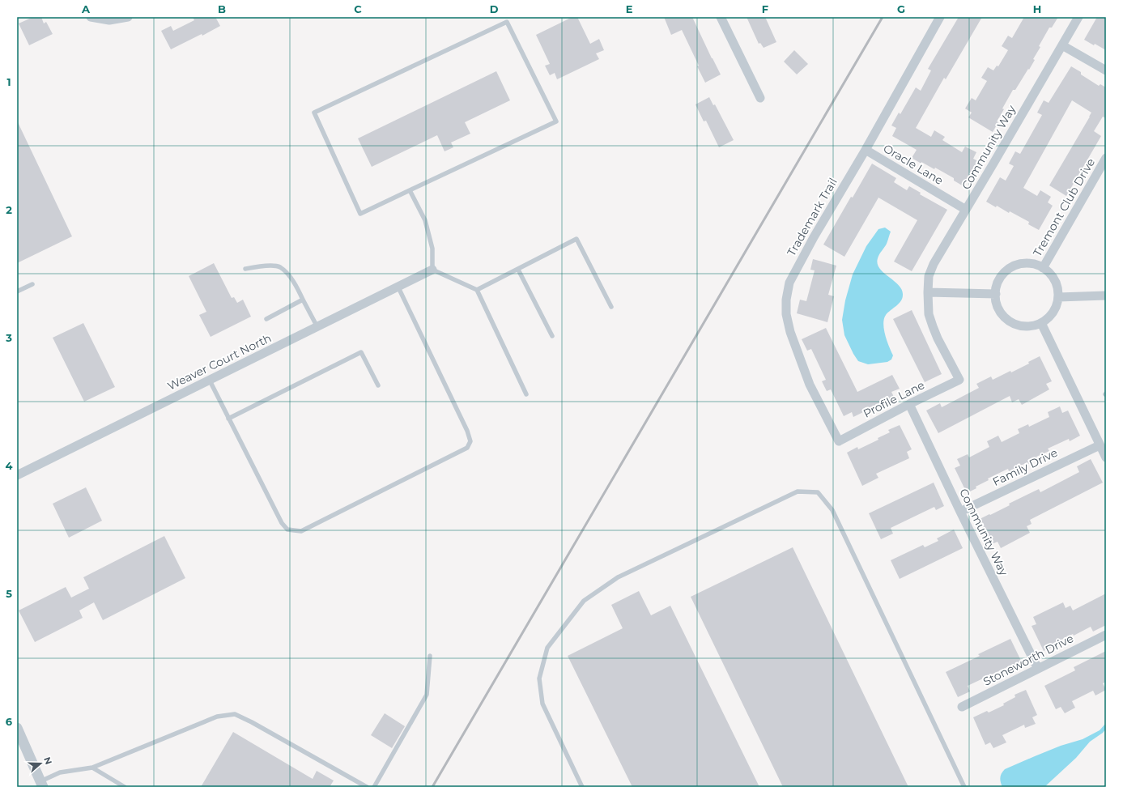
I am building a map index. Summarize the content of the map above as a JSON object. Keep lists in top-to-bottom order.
{
  "streets": {
    "street": [
      "Community Way",
      "Oracle Lane",
      "Tremont Club Drive",
      "Trademark Trail",
      "Weaver Court North",
      "Profile Lane",
      "Family Drive",
      "Stoneworth Drive"
    ]
  },
  "crossings": [
    ["Community Way", "Oracle Lane"],
    ["Community Way", "Profile Lane"],
    ["Community Way", "Family Drive"],
    ["Community Way", "Stoneworth Drive"],
    ["Oracle Lane", "Trademark Trail"],
    ["Trademark Trail", "Profile Lane"]
  ],
  "north": "right",
  "grid": {
    "columns": [
      "A",
      "B",
      "C",
      "D",
      "E",
      "F",
      "G",
      "H"
    ],
    "rows": [
      "1",
      "2",
      "3",
      "4",
      "5",
      "6"
    ]
  }
}
